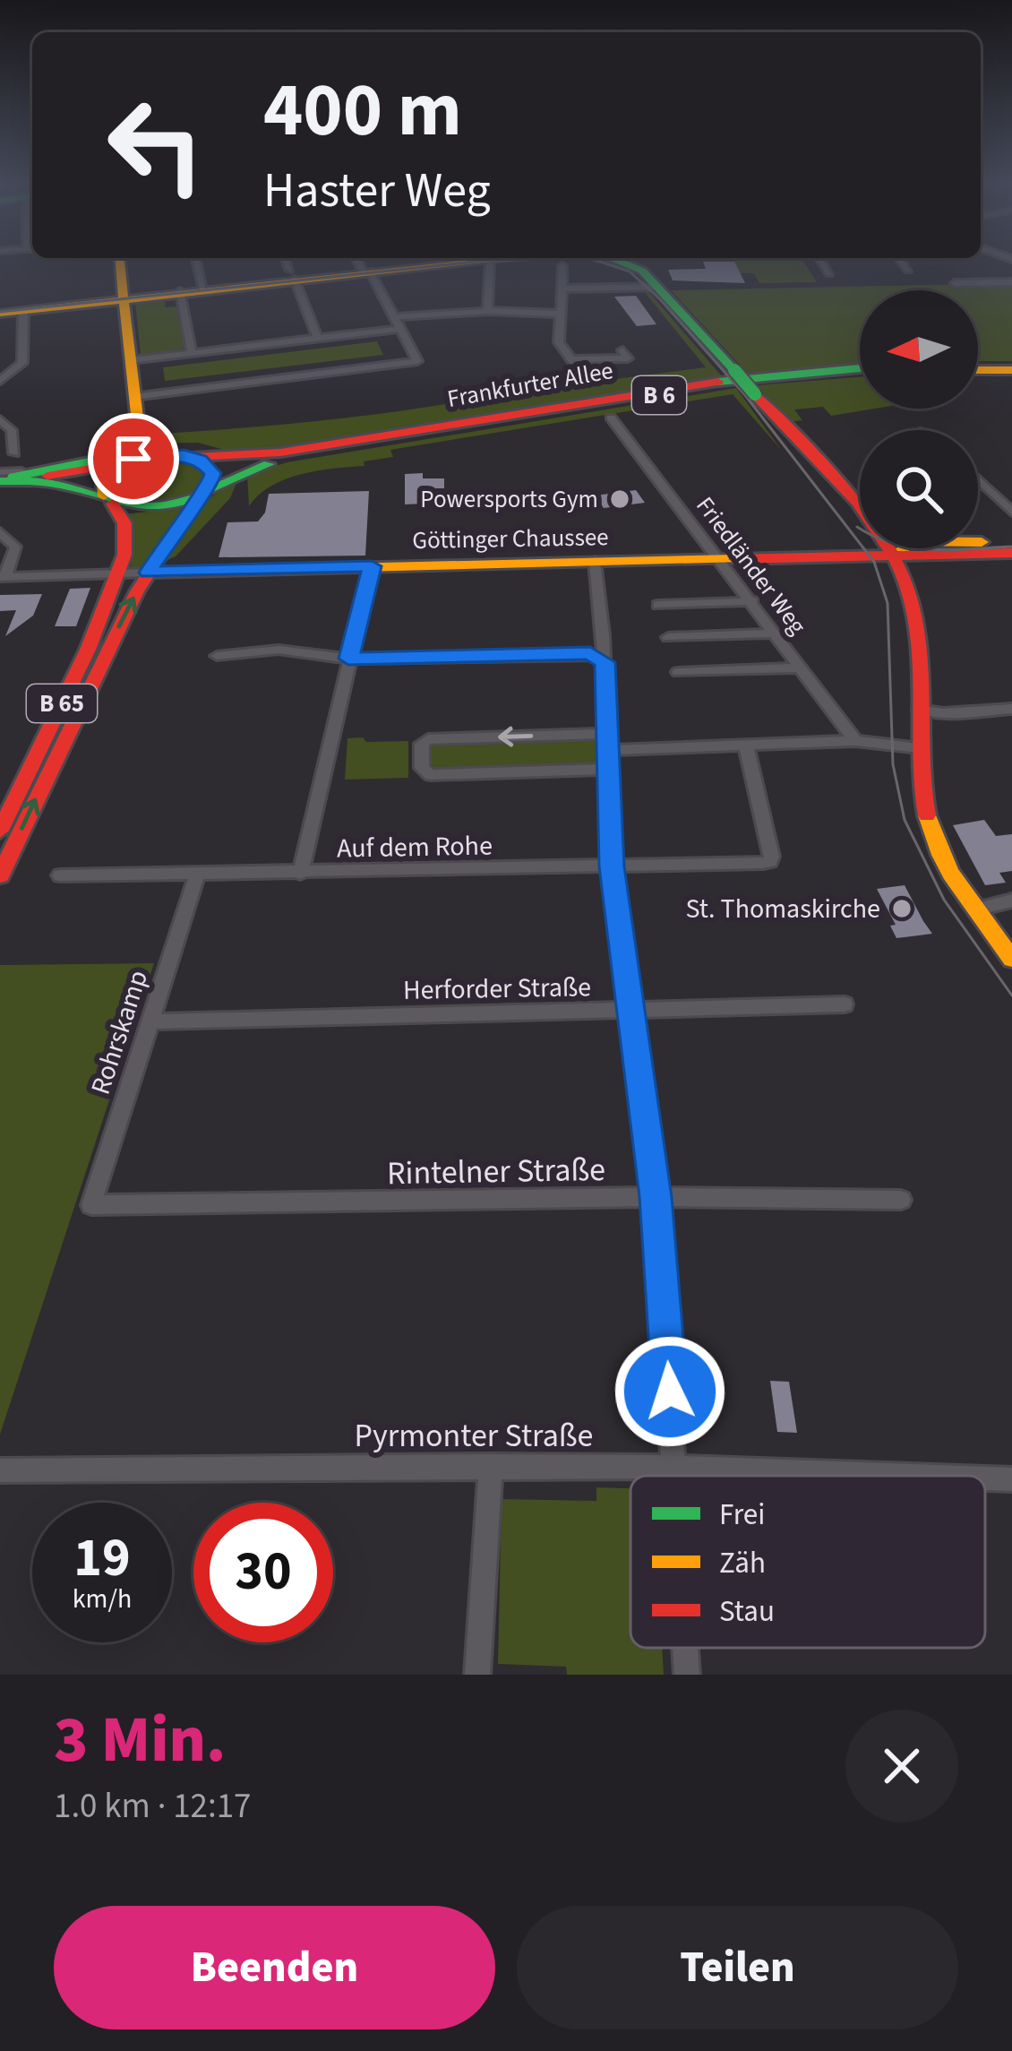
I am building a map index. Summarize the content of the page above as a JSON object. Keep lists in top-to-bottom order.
{
  "streets": {
    "street": [
      "Frankfurter Allee",
      "B 6",
      "Göttinger Chaussee",
      "Friedländer Weg",
      "B 65",
      "Auf dem Rohe",
      "Herforder Straße",
      "Rohrskamp",
      "Rintelner Straße",
      "Pyrmonter Straße"
    ]
  },
  "crossings": [
    ["Frankfurter Allee", "B 6"],
    ["Frankfurter Allee", "B 65"],
    ["B 6", "B 65"],
    ["Göttinger Chaussee", "Friedländer Weg"],
    ["Göttinger Chaussee", "B 65"],
    ["Auf dem Rohe", "Rohrskamp"],
    ["Herforder Straße", "Rohrskamp"],
    ["Rohrskamp", "Rintelner Straße"]
  ],
  "places": ["Powersports Gym", "St. Thomaskirche"],
  "legend": ["Frei", "Zäh", "Stau"],
  "north": "left",
  "page": {
    "turn": ["400 m", "Haster Weg"],
    "speed": "19 km/h",
    "limit": "30",
    "heading": ["3 Min.", "1.0 km · 12:17"],
    "buttons": ["Beenden", "Teilen"]
  }
}
